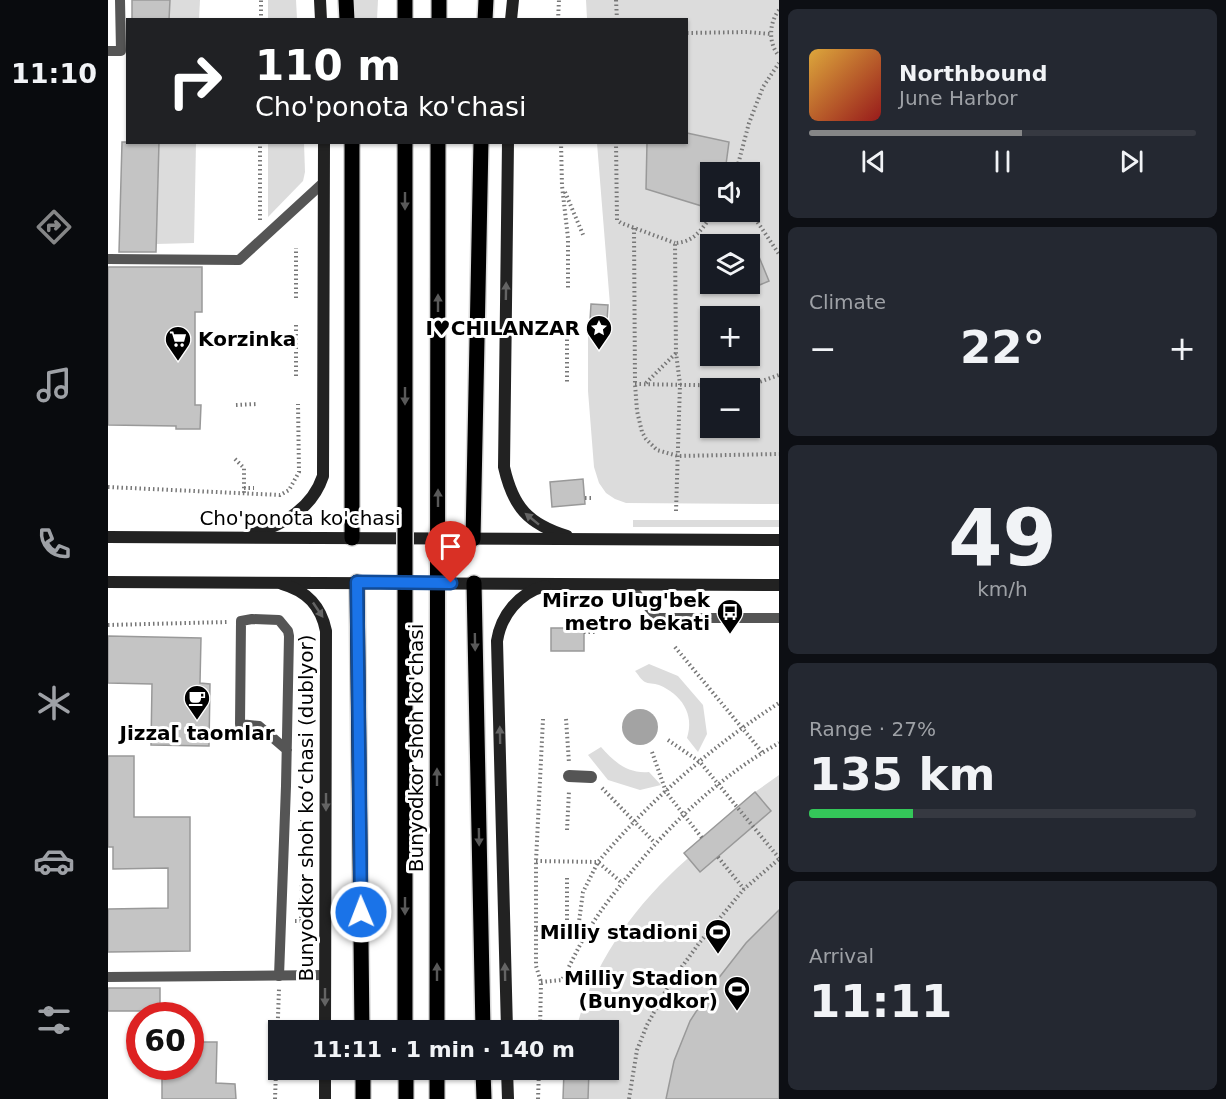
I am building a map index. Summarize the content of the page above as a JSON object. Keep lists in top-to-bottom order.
{
  "streets": {
    "main road": ["Bunyodkor shoh ko'chasi"],
    "street": ["Cho'ponota ko'chasi", "Bunyodkor shoh koʻchasi (dublyor)"]
  },
  "one_way": ["Bunyodkor shoh koʻchasi (dublyor)"],
  "places": {
    "place": ["I♥CHILANZAR"],
    "supermarket": ["Korzinka"],
    "bus stop": ["Mirzo Ulug'bek metro bekati"],
    "cafe": ["Jizza[ taomlar"],
    "sports": ["Milliy stadioni", "Milliy Stadion (Bunyodkor)"]
  },
  "page": {
    "tabs": "11:10",
    "turn": ["110 m", "Cho'ponota ko'chasi"],
    "song": ["Northbound", "June Harbor"],
    "map_buttons": ["+", "−"],
    "tile": [
      "Climate",
      ["49", "km/h"],
      ["Range · 27%", "135 km"],
      ["Arrival", "11:11"]
    ],
    "heat": ["−", "22°", "+"],
    "limit": "60",
    "trip": "11:11 · 1 min · 140 m"
  }
}
